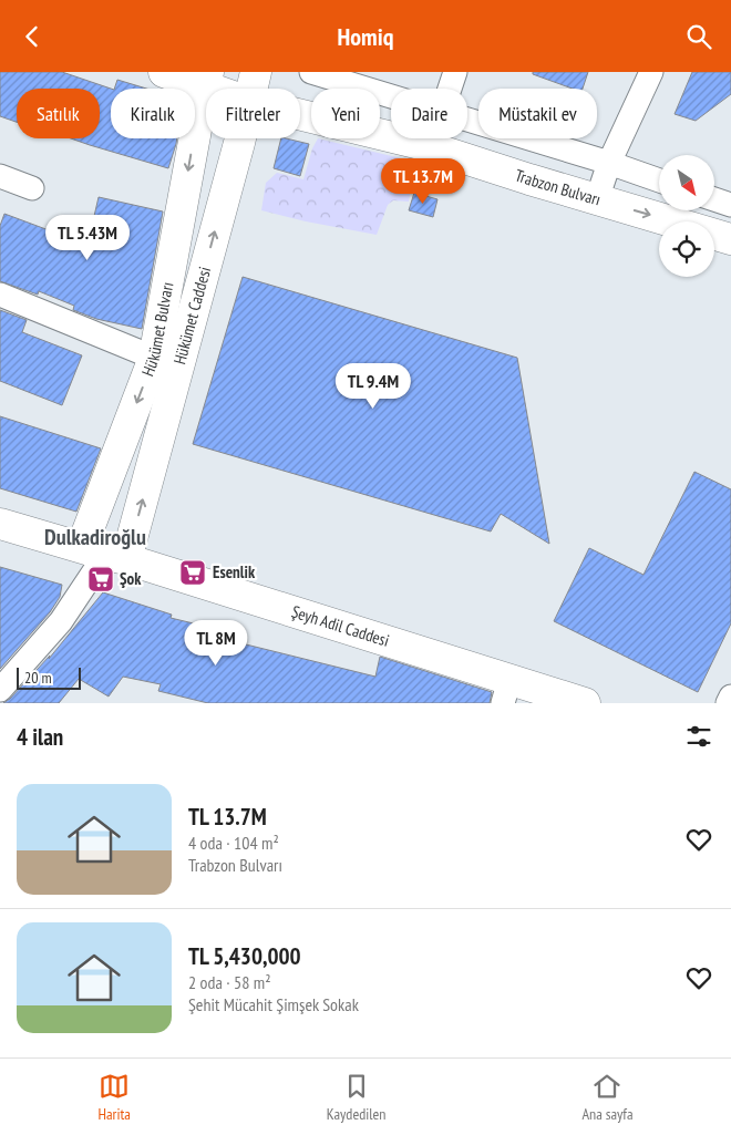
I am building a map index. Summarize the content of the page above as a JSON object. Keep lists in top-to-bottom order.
{
  "streets": {
    "main road": [
      "Trabzon Bulvarı",
      "Hükümet Caddesi",
      "Hükümet Bulvarı",
      "Şeyh Adil Caddesi"
    ]
  },
  "crossings": [
    ["Trabzon Bulvarı", "Hükümet Bulvarı"],
    ["Hükümet Caddesi", "Hükümet Bulvarı"],
    ["Hükümet Caddesi", "Şeyh Adil Caddesi"],
    ["Hükümet Bulvarı", "Şeyh Adil Caddesi"]
  ],
  "one_way": ["Hükümet Caddesi", "Hükümet Bulvarı"],
  "districts": ["Dulkadiroğlu"],
  "places": {
    "supermarket": ["Esenlik", "Şok"]
  },
  "scale_bar": "20 m",
  "north": "bottom right",
  "page": {
    "header": "Homiq",
    "chip": [
      "Satılık",
      "Kiralık",
      "Filtreler",
      "Yeni",
      "Daire",
      "Müstakil ev"
    ],
    "price": [
      "TL 13.7M",
      "TL 5.43M",
      "TL 9.4M",
      "TL 8M"
    ],
    "scale": "20 m",
    "heading": "4 ilan",
    "list": [
      {
        "name": "TL 13.7M",
        "note": "4 oda · 104 m² · Trabzon Bulvarı"
      },
      {
        "name": "TL 5,430,000",
        "note": "2 oda · 58 m² · Şehit Mücahit Şimşek Sokak"
      }
    ],
    "tabs": ["Harita", "Kaydedilen", "Ana sayfa"]
  }
}
